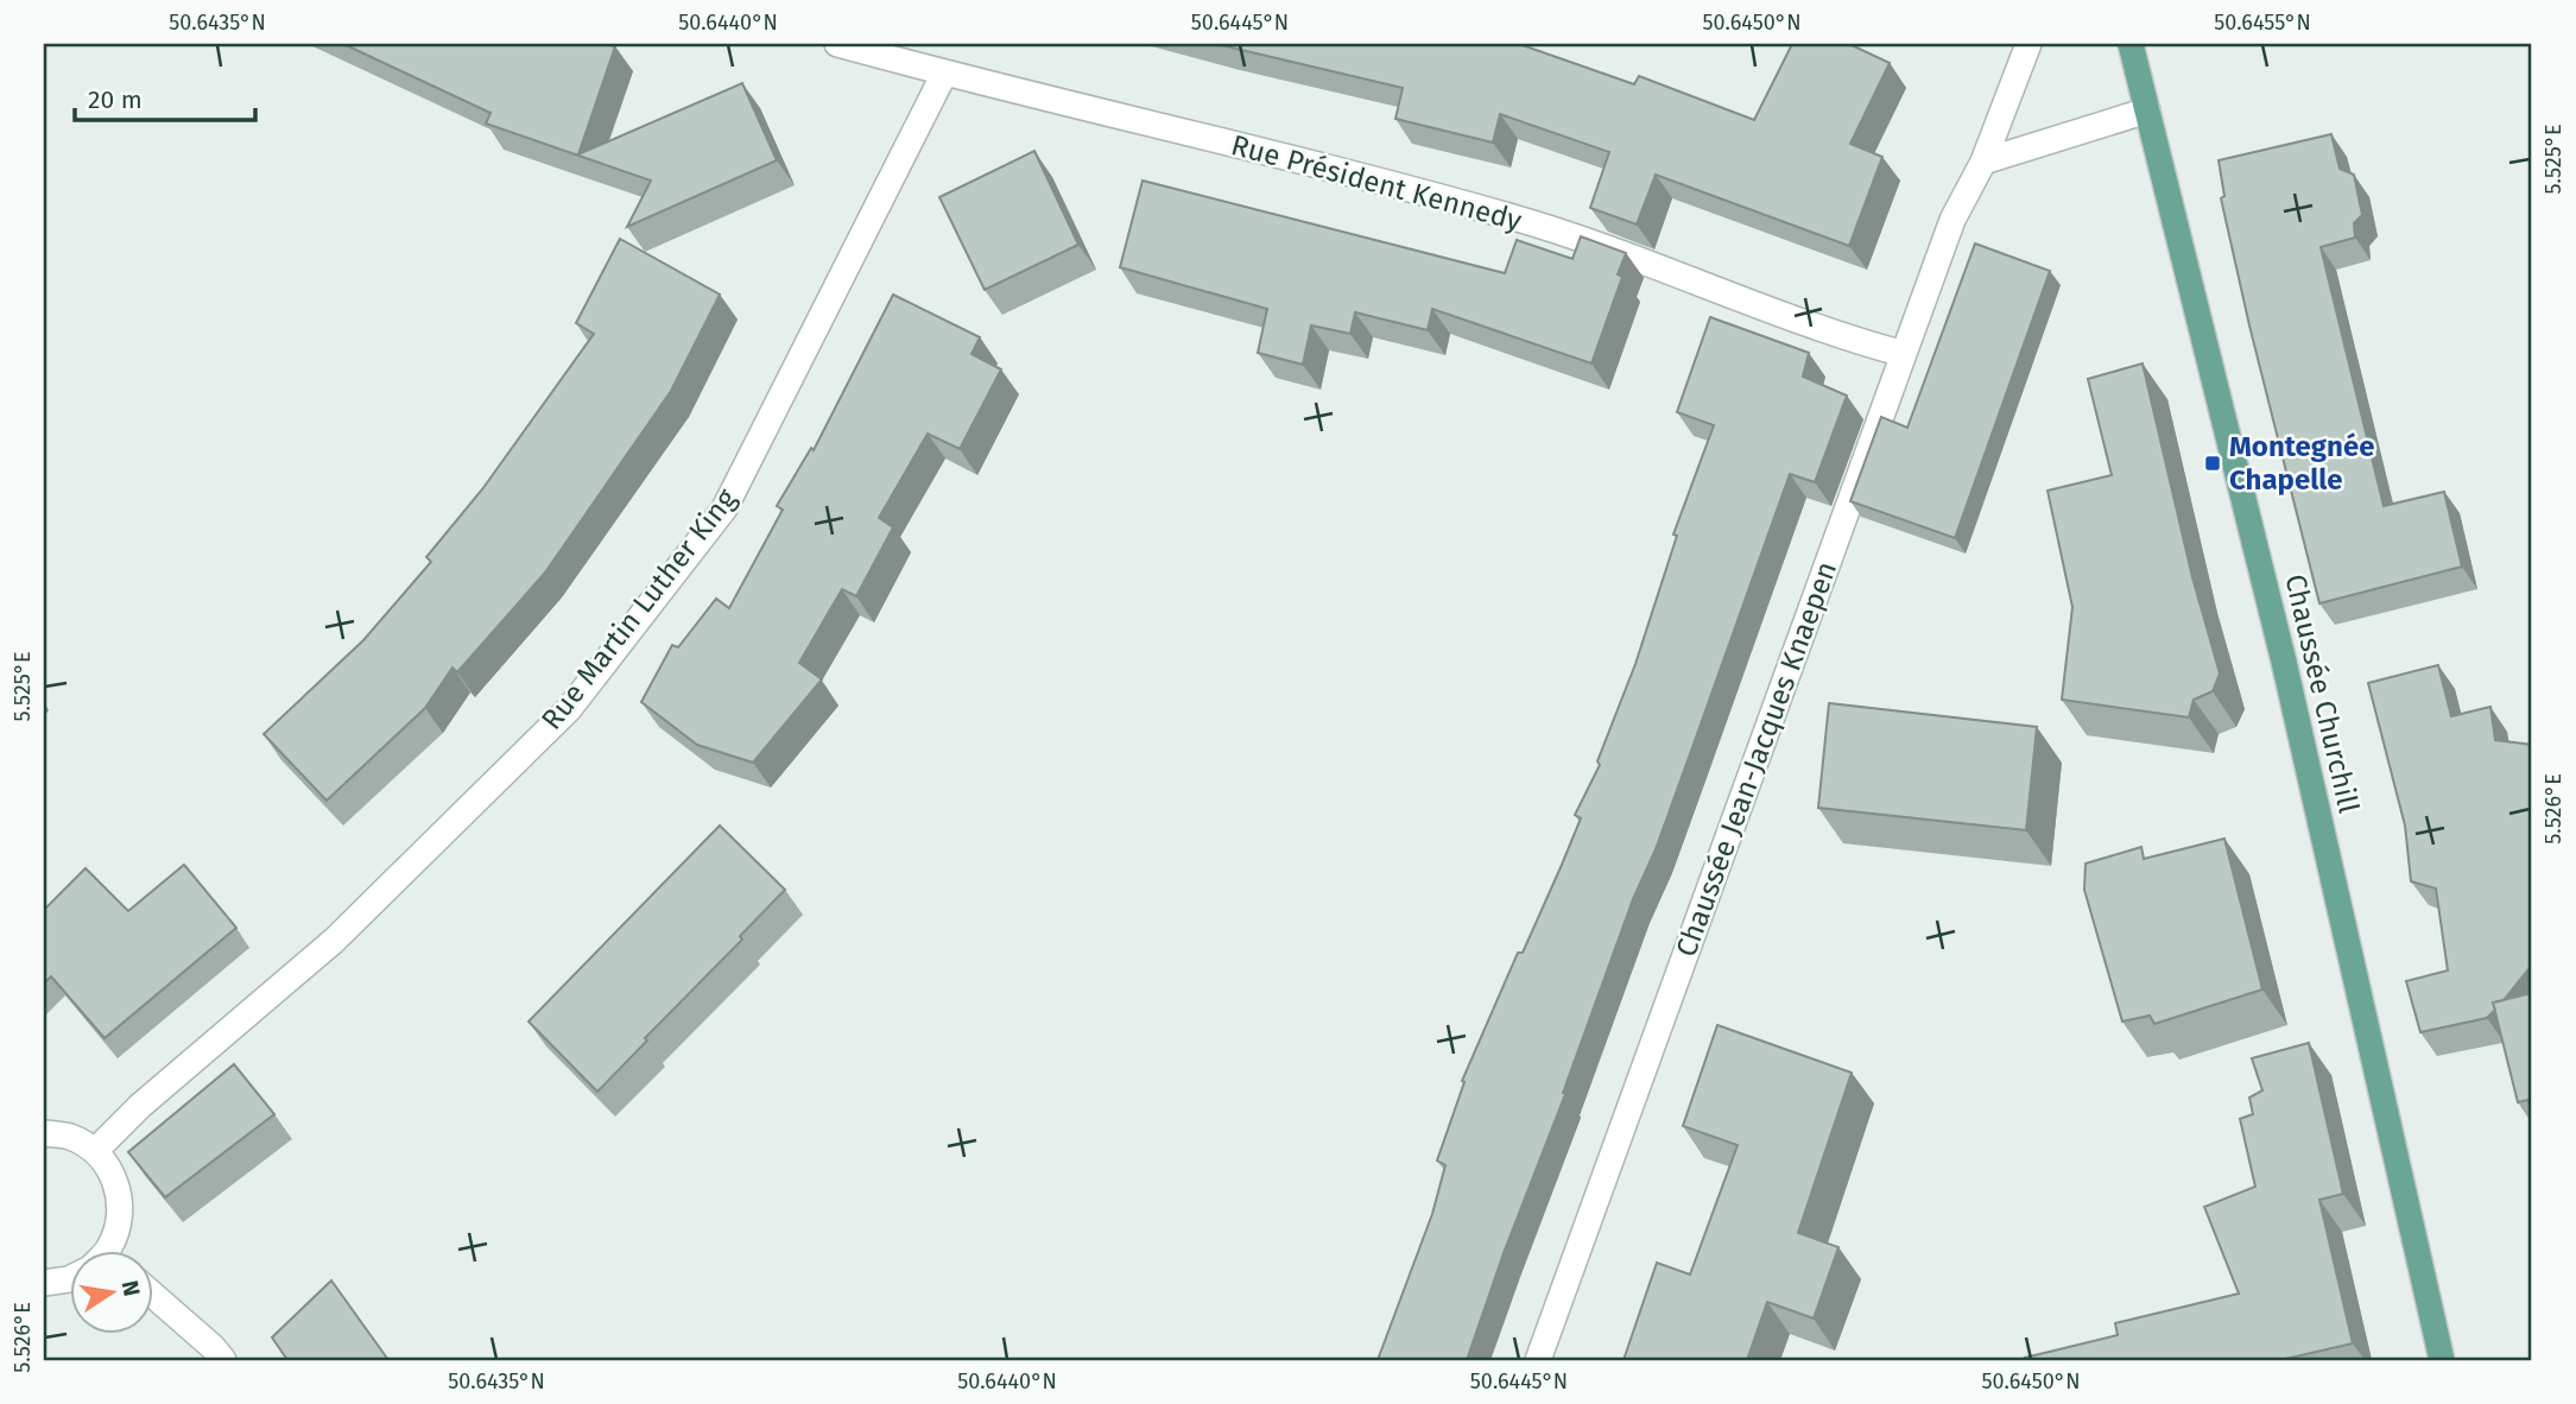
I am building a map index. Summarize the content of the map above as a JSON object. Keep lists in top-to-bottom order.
{
  "streets": {
    "main road": ["Chaussée Churchill"],
    "street": ["Rue Président Kennedy", "Rue Martin Luther King", "Chaussée Jean-Jacques Knaepen"]
  },
  "crossings": [
    ["Rue Président Kennedy", "Rue Martin Luther King"],
    ["Rue Président Kennedy", "Chaussée Jean-Jacques Knaepen"]
  ],
  "places": {
    "transit": ["Montegnée Chapelle"]
  },
  "scale_bar": "20 m",
  "north": "right",
  "coordinates": [
    "50.6435°N",
    "50.6440°N",
    "50.6445°N",
    "50.6450°N",
    "50.6455°N",
    "5.525°E",
    "5.526°E"
  ]
}
